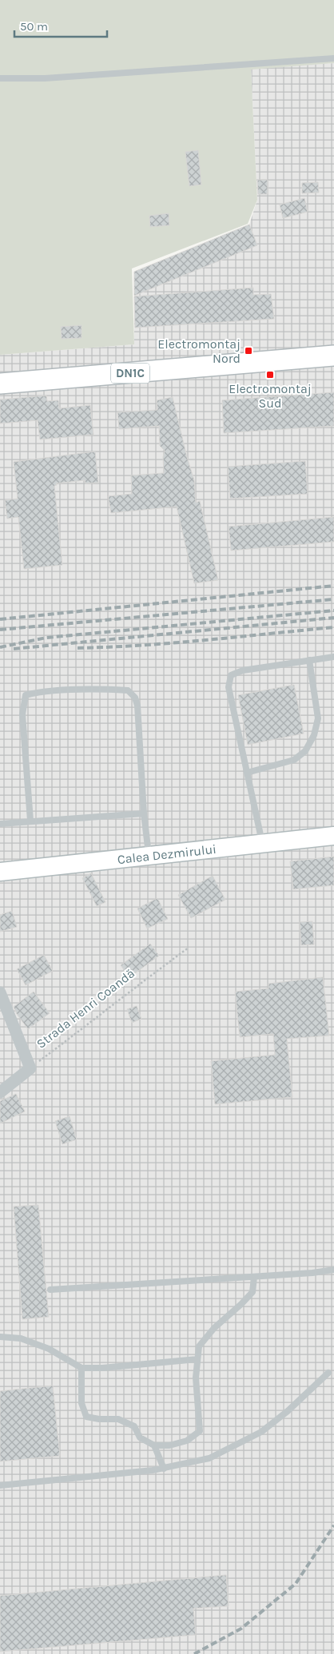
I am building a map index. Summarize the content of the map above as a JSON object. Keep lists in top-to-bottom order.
{
  "streets": {
    "main road": ["DN1C", "Calea Dezmirului"],
    "path": ["Strada Henri Coandă"]
  },
  "places": {
    "transit": ["Electromontaj Nord", "Electromontaj Sud"]
  },
  "scale_bar": "50 m"
}
